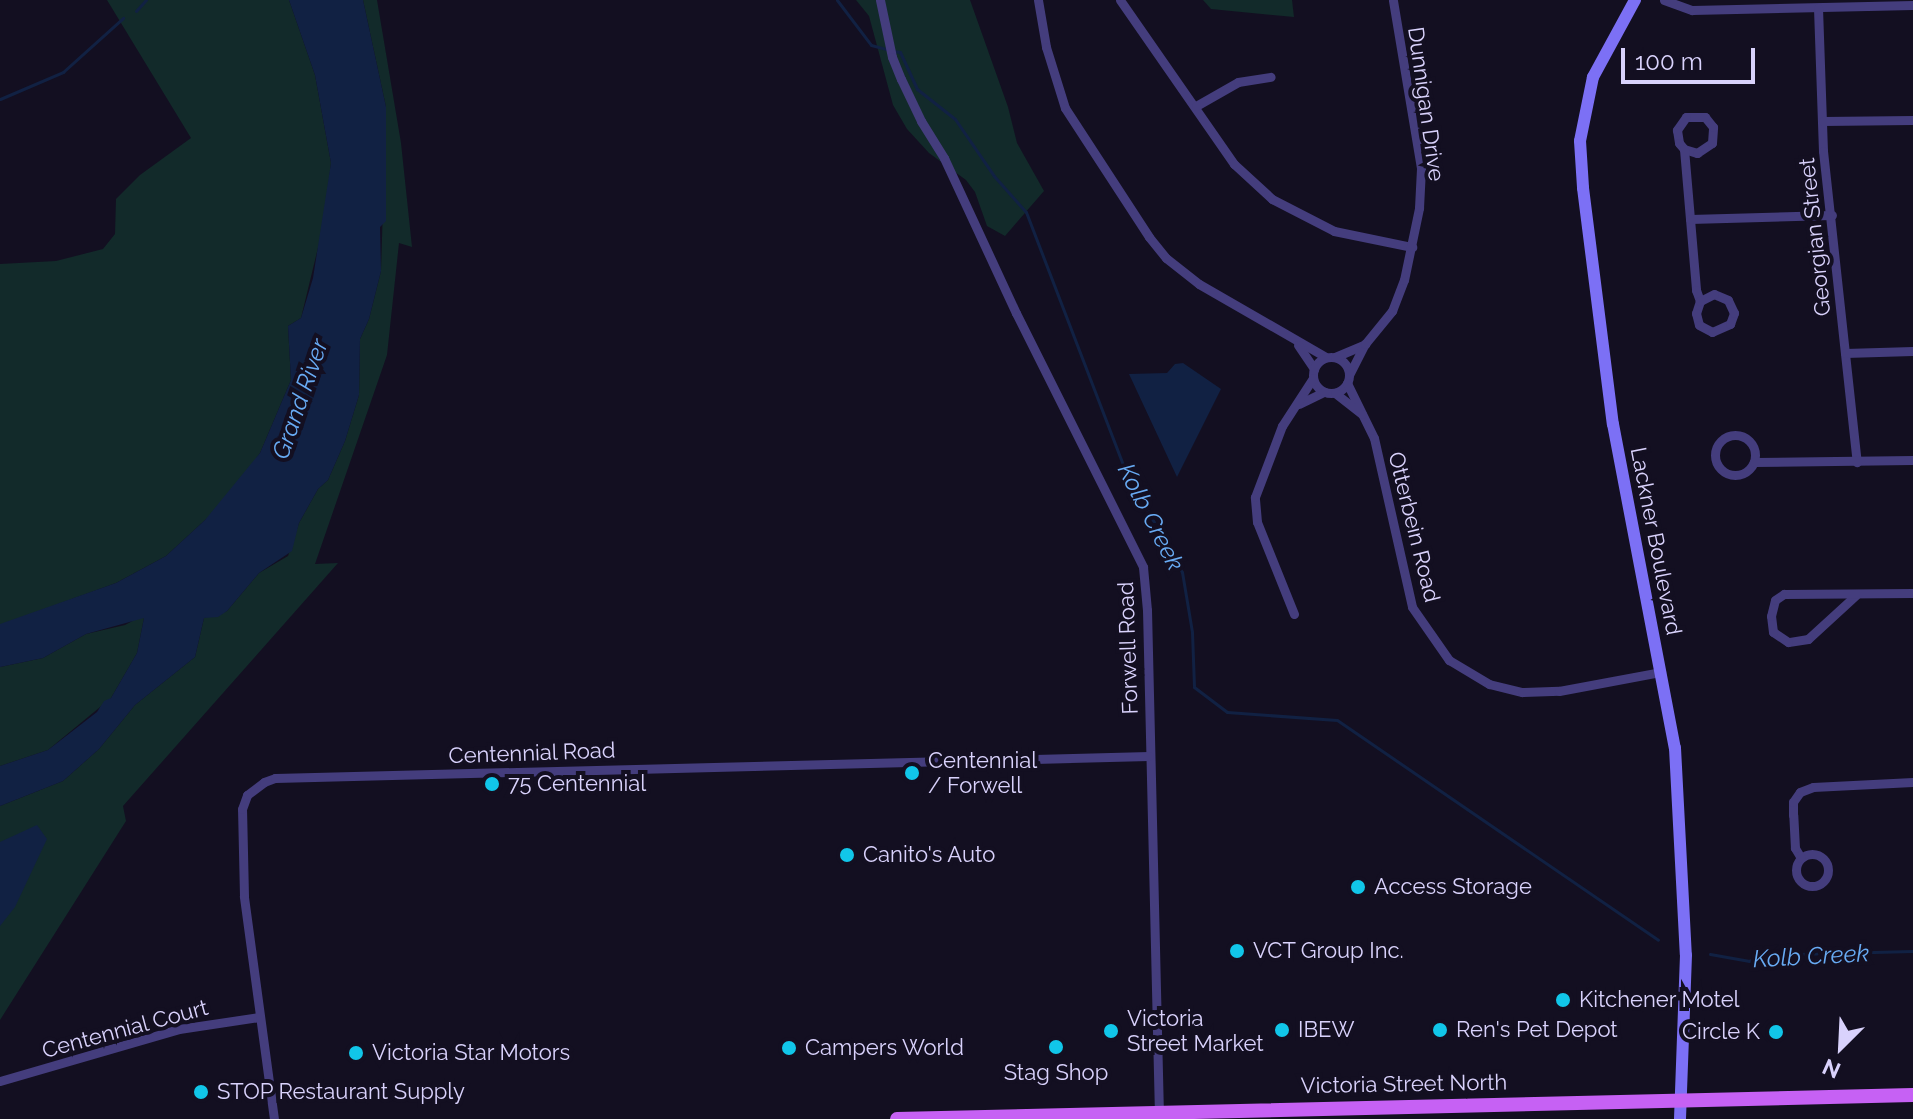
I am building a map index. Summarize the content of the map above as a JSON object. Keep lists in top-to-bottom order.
{
  "streets": {
    "main road": ["Lackner Boulevard", "Victoria Street North"],
    "street": [
      "Dunnigan Drive",
      "Georgian Street",
      "Otterbein Road",
      "Forwell Road",
      "Centennial Road",
      "Centennial Court"
    ]
  },
  "crossings": [
    ["Dunnigan Drive", "Otterbein Road"],
    ["Otterbein Road", "Lackner Boulevard"],
    ["Lackner Boulevard", "Victoria Street North"],
    ["Forwell Road", "Centennial Road"],
    ["Forwell Road", "Victoria Street North"],
    ["Centennial Road", "Centennial Court"]
  ],
  "water": ["Grand River", "Kolb Creek"],
  "places": [
    "Centennial / Forwell",
    "75 Centennial",
    "Canito's Auto",
    "Access Storage",
    "VCT Group Inc.",
    "Kitchener Motel",
    "IBEW",
    "Ren's Pet Depot",
    "Victoria Street Market",
    "Circle K",
    "Stag Shop",
    "Campers World",
    "Victoria Star Motors",
    "STOP Restaurant Supply"
  ],
  "scale_bar": "100 m",
  "north": "bottom left"
}
